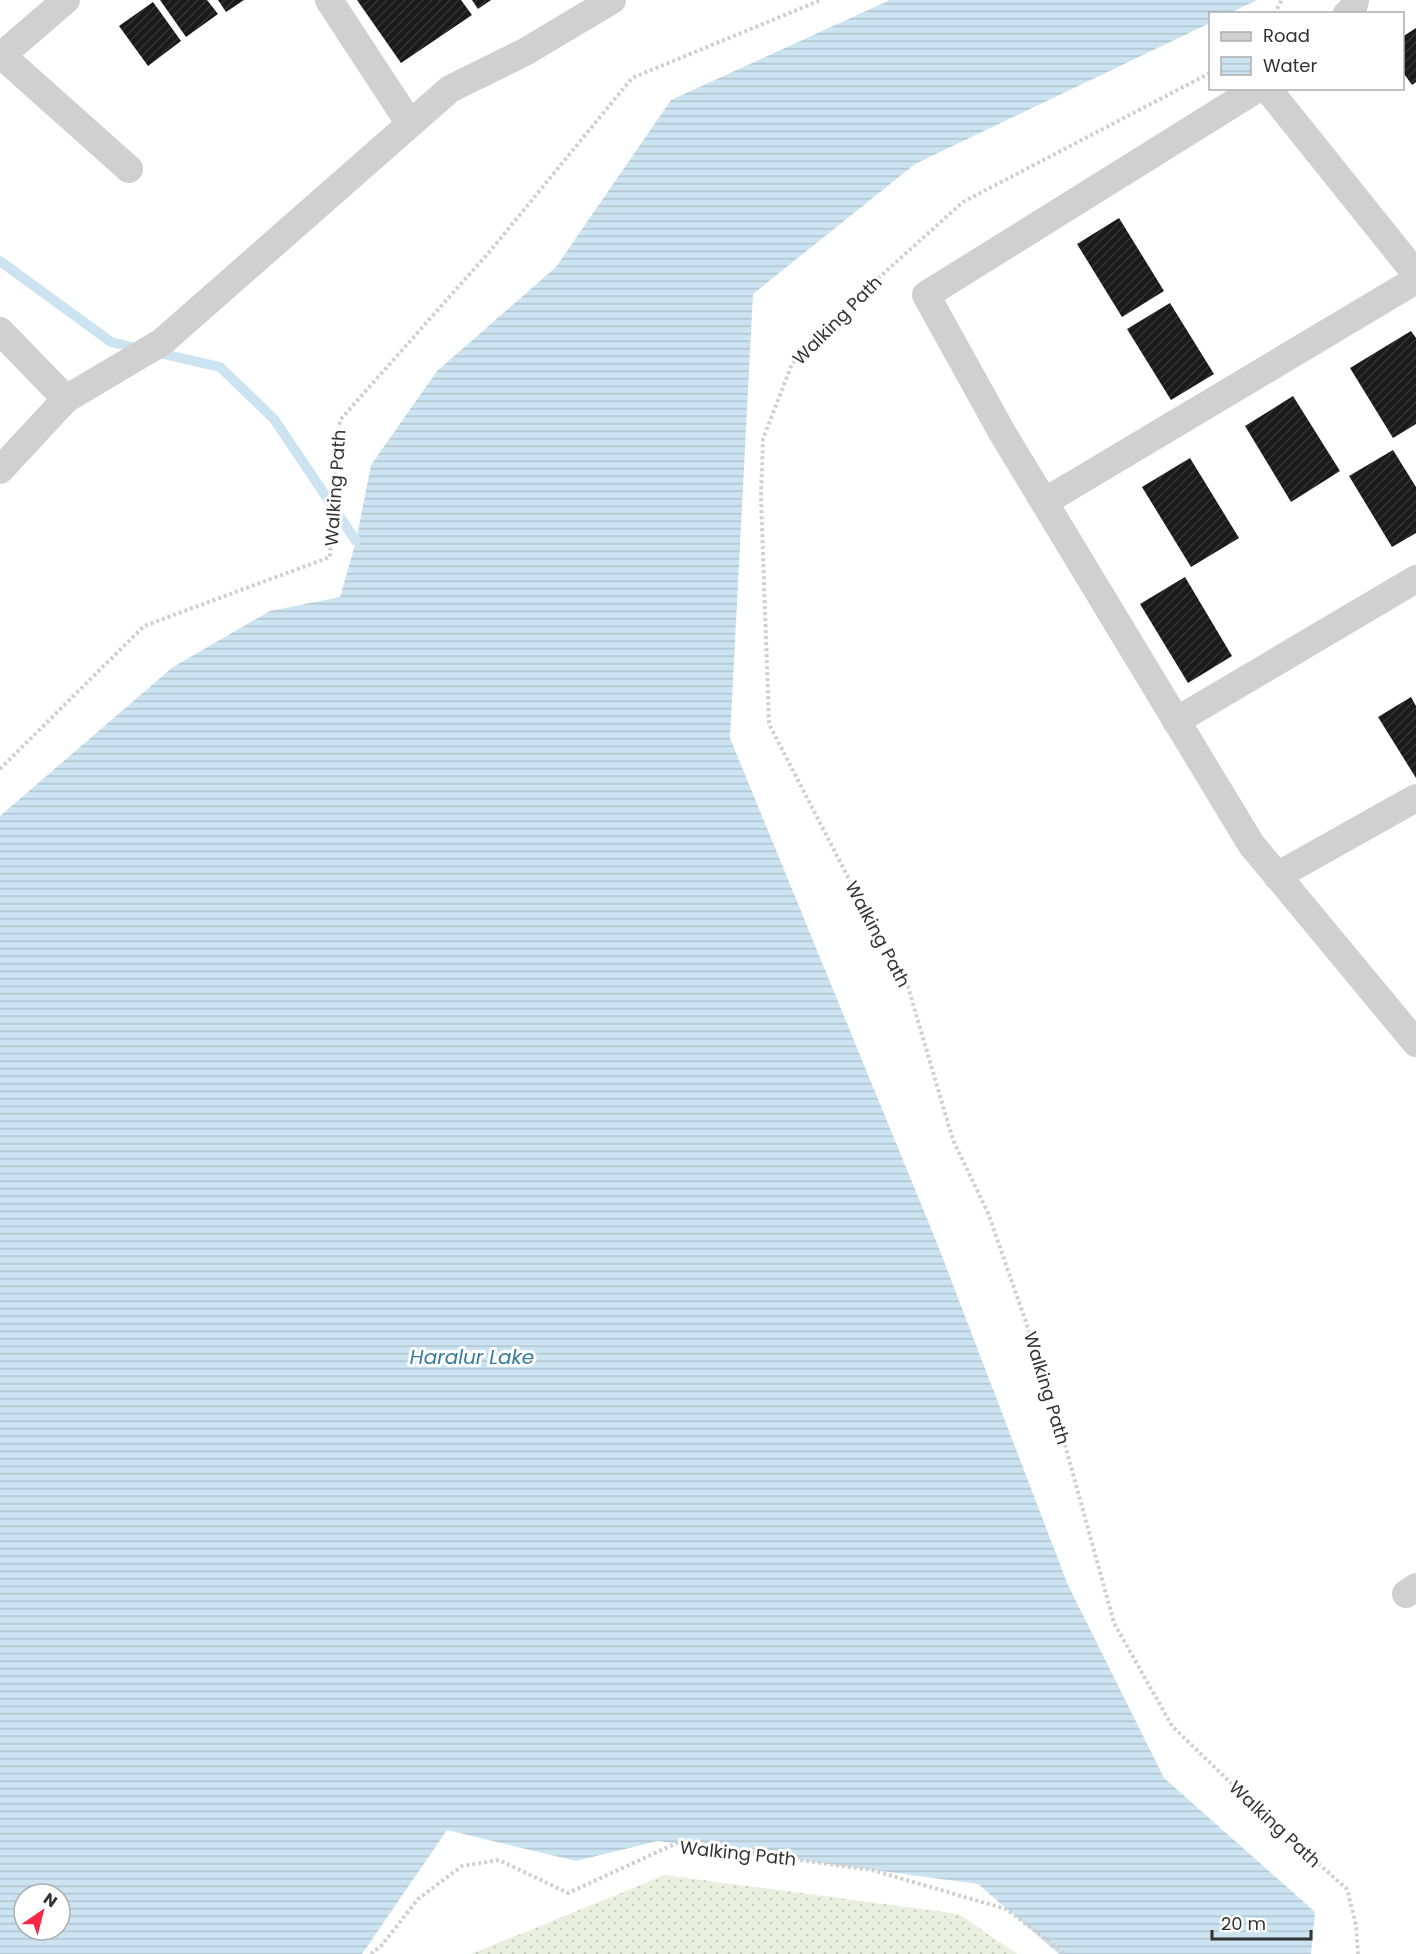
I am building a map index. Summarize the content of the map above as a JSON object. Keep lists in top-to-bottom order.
{
  "streets": {
    "path": ["Walking Path"]
  },
  "water": ["Haralur Lake"],
  "legend": ["Road", "Water"],
  "scale_bar": "20 m",
  "north": "top right"
}
